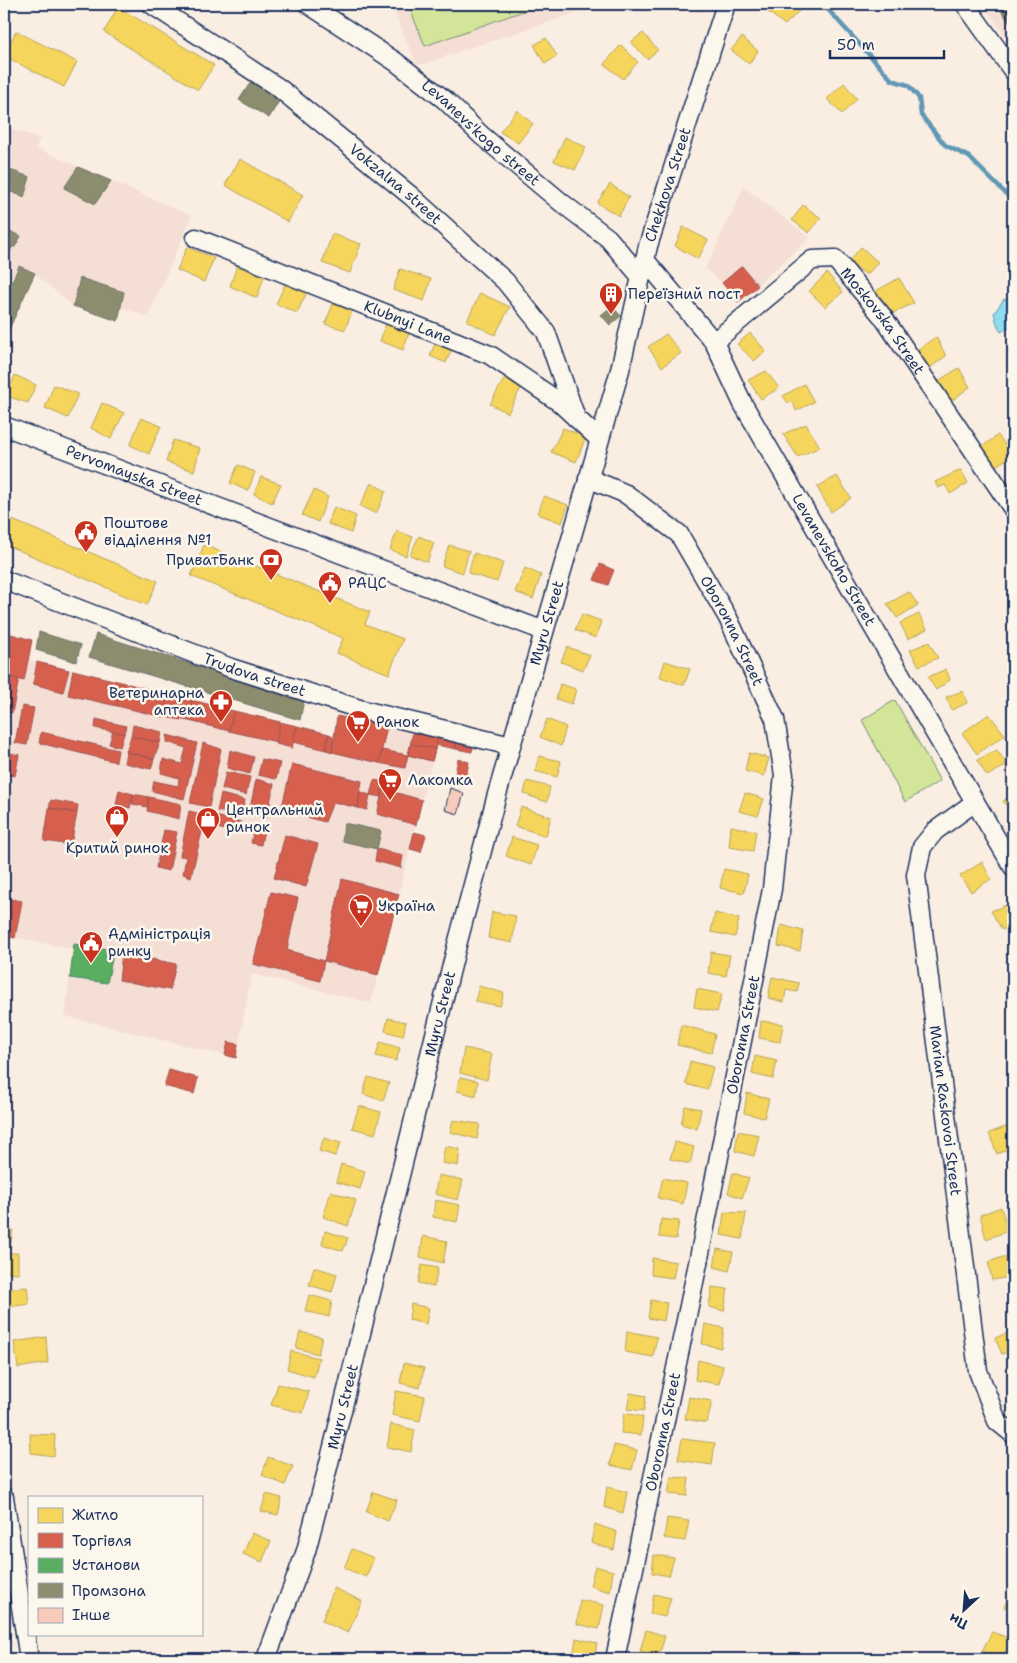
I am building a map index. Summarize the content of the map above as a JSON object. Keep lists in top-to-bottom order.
{
  "streets": {
    "street": [
      "Levanevs'kogo street",
      "Vokzalna street",
      "Chekhova Street",
      "Moskovska Street",
      "Klubnyi Lane",
      "Pervomayska Street",
      "Levanevskoho Street",
      "Myru Street",
      "Oboronna Street",
      "Trudova street",
      "Marian Raskovoi Street"
    ]
  },
  "crossings": [
    ["Levanevs'kogo street", "Chekhova Street"],
    ["Vokzalna street", "Klubnyi Lane"],
    ["Chekhova Street", "Levanevskoho Street"],
    ["Chekhova Street", "Myru Street"],
    ["Moskovska Street", "Levanevskoho Street"],
    ["Klubnyi Lane", "Myru Street"],
    ["Pervomayska Street", "Myru Street"],
    ["Levanevskoho Street", "Marian Raskovoi Street"],
    ["Myru Street", "Oboronna Street"],
    ["Myru Street", "Trudova street"]
  ],
  "places": {
    "building": ["Переїзний пост"],
    "public building": ["Поштове відділення №1", "РАЦС", "Адміністрація ринку"],
    "bank": ["ПриватБанк"],
    "pharmacy": ["Ветеринарна аптека"],
    "supermarket": ["Ранок", "Лакомка", "Україна"],
    "shop": ["Критий ринок", "Центральний ринок"]
  },
  "legend": [
    "Житло",
    "Торгівля",
    "Установи",
    "Промзона",
    "Інше"
  ],
  "scale_bar": "50 m",
  "north": "bottom left"
}
